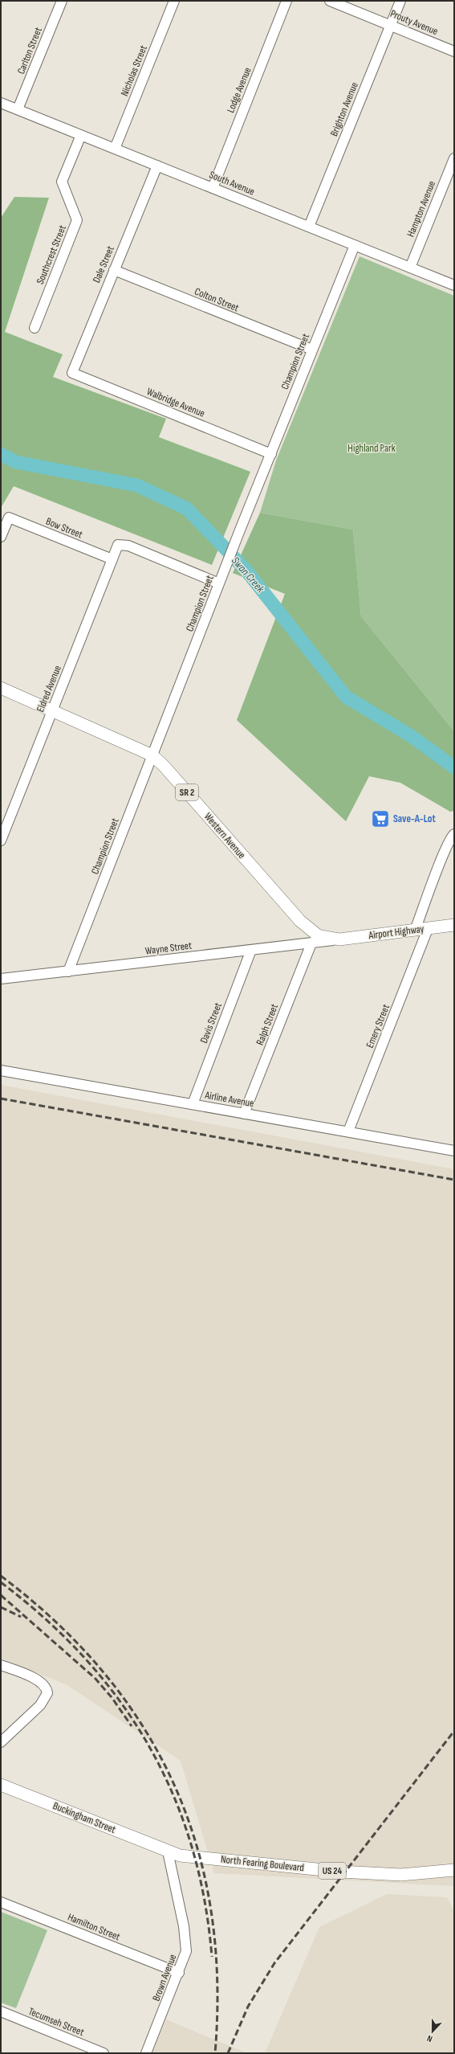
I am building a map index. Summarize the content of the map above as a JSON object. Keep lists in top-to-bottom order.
{
  "streets": {
    "main road": [
      "SR 2",
      "Western Avenue",
      "Airport Highway",
      "Buckingham Street",
      "North Fearing Boulevard",
      "US 24"
    ],
    "street": [
      "Prouty Avenue",
      "Carlton Street",
      "Nicholas Street",
      "Lodge Avenue",
      "Brighton Avenue",
      "South Avenue",
      "Hampton Avenue",
      "Southcrest Street",
      "Dale Street",
      "Colton Street",
      "Champion Street",
      "Walbridge Avenue",
      "Bow Street",
      "Eldred Avenue",
      "Wayne Street",
      "Davis Street",
      "Ralph Street",
      "Emery Street",
      "Airline Avenue",
      "Hamilton Street",
      "Brown Avenue",
      "Tecumseh Street"
    ]
  },
  "crossings": [
    ["Prouty Avenue", "Brighton Avenue"],
    ["Carlton Street", "South Avenue"],
    ["Nicholas Street", "South Avenue"],
    ["Lodge Avenue", "South Avenue"],
    ["Brighton Avenue", "South Avenue"],
    ["South Avenue", "Hampton Avenue"],
    ["South Avenue", "Southcrest Street"],
    ["South Avenue", "Dale Street"],
    ["South Avenue", "Champion Street"],
    ["Dale Street", "Colton Street"],
    ["Dale Street", "Walbridge Avenue"],
    ["Colton Street", "Champion Street"],
    ["Champion Street", "Walbridge Avenue"],
    ["Champion Street", "Eldred Avenue"],
    ["Champion Street", "Western Avenue"],
    ["Champion Street", "Wayne Street"],
    ["Bow Street", "Eldred Avenue"],
    ["Eldred Avenue", "Western Avenue"],
    ["Western Avenue", "Airport Highway"],
    ["Western Avenue", "Wayne Street"],
    ["Airport Highway", "Wayne Street"],
    ["Airport Highway", "Emery Street"],
    ["Wayne Street", "Davis Street"],
    ["Wayne Street", "Ralph Street"],
    ["Davis Street", "Airline Avenue"],
    ["Ralph Street", "Airline Avenue"],
    ["Emery Street", "Airline Avenue"],
    ["Buckingham Street", "North Fearing Boulevard"],
    ["Buckingham Street", "Brown Avenue"],
    ["North Fearing Boulevard", "Brown Avenue"],
    ["Hamilton Street", "Brown Avenue"]
  ],
  "water": ["Swan Creek"],
  "parks": ["Highland Park"],
  "places": {
    "supermarket": ["Save-A-Lot"]
  },
  "north": "bottom"
}
